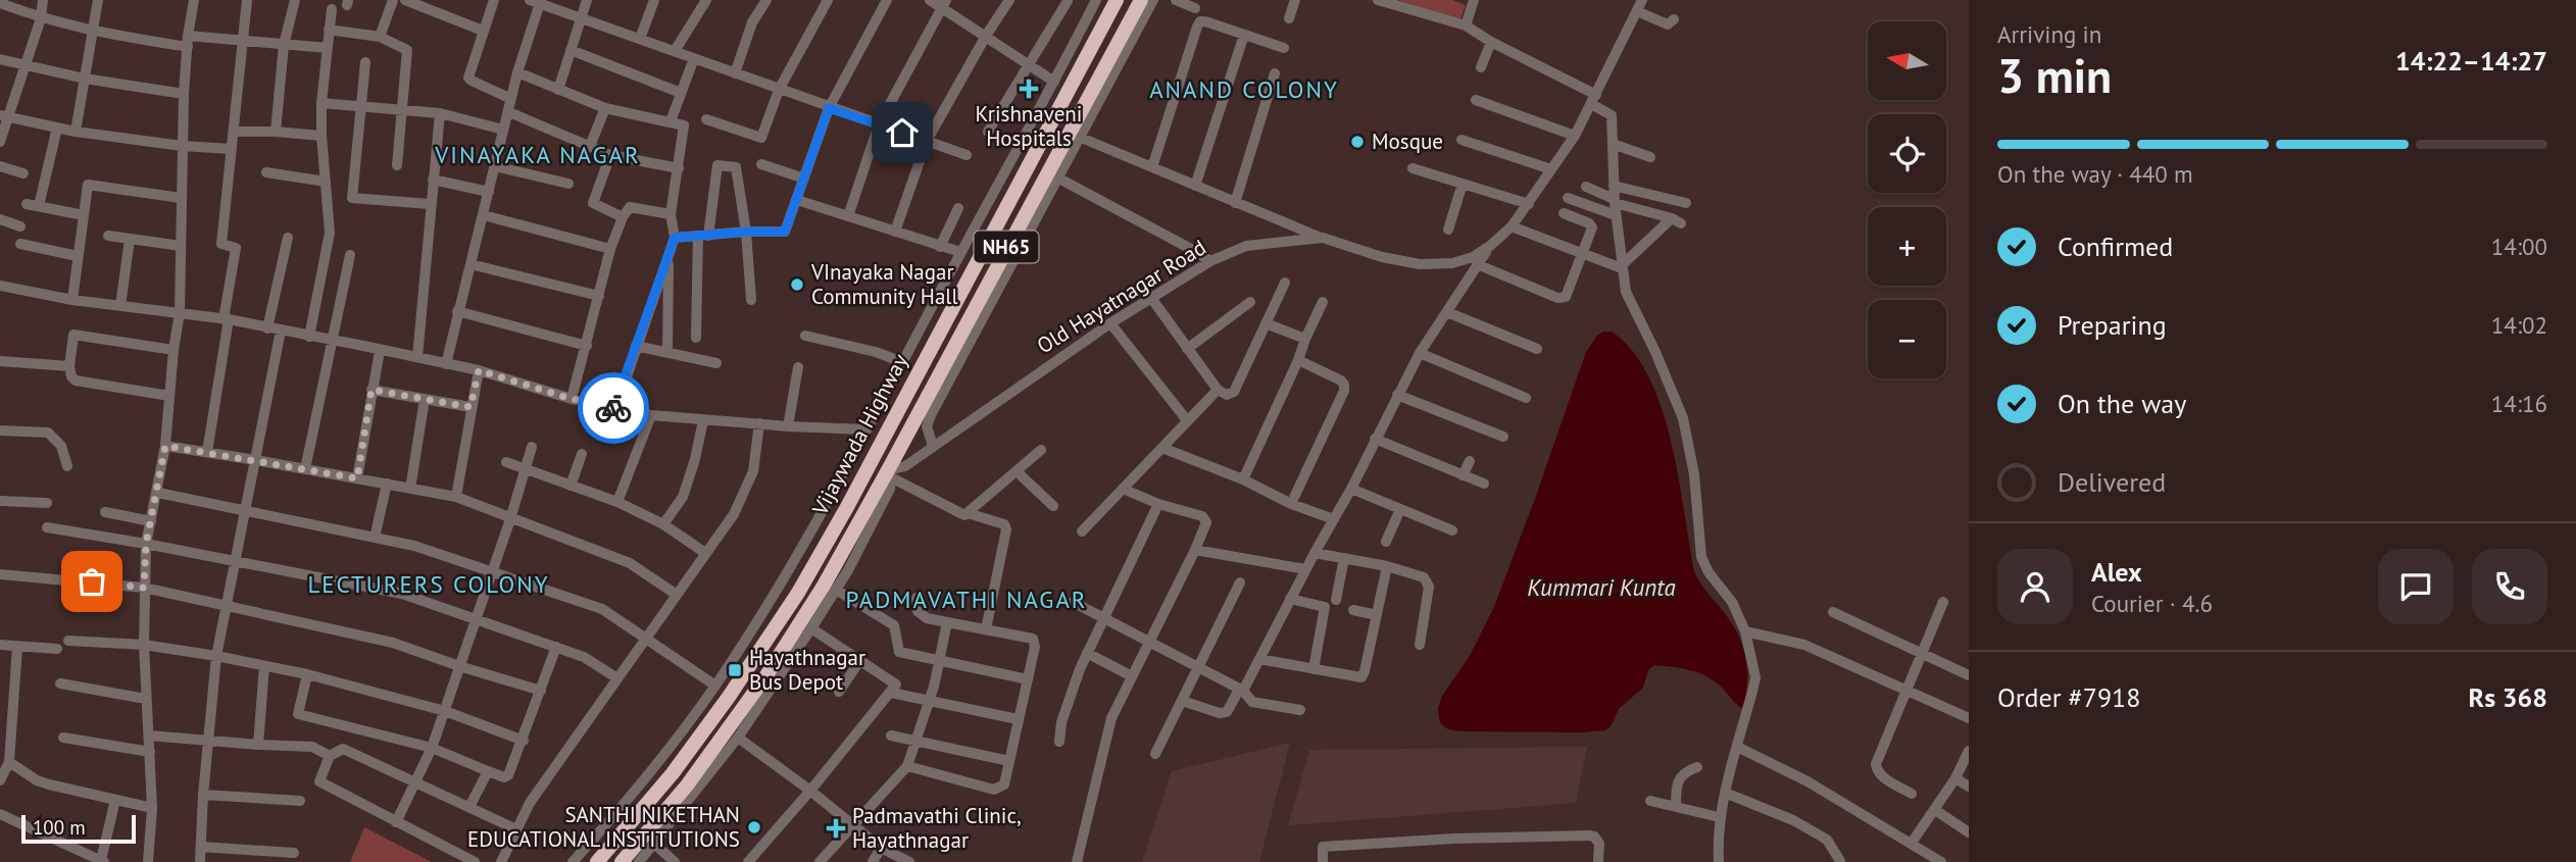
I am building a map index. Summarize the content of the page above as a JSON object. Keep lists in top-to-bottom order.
{
  "streets": {
    "highway": ["NH65", "Vijaywada Highway"],
    "street": ["Old Hayatnagar Road"]
  },
  "crossings": [
    ["Old Hayatnagar Road", "Vijaywada Highway"]
  ],
  "districts": [
    "ANAND COLONY",
    "VINAYAKA NAGAR",
    "LECTURERS COLONY",
    "PADMAVATHI NAGAR"
  ],
  "water": ["Kummari Kunta"],
  "places": {
    "health": ["Krishnaveni Hospitals", "Padmavathi Clinic, Hayathnagar"],
    "other": ["Mosque", "VInayaka Nagar Community Hall", "SANTHI NIKETHAN EDUCATIONAL INSTITUTIONS"],
    "transit": ["Hayathnagar Bus Depot"]
  },
  "scale_bar": "100 m",
  "north": "left",
  "page": {
    "heading": ["3 min", "Arriving in", "14:22–14:27"],
    "panel": [
      "Alex",
      "Courier · 4.6",
      "Order #7918",
      "Rs 368"
    ],
    "map_buttons": ["+", "−"],
    "bar": "On the way · 440 m",
    "list": [
      ["Confirmed", "14:00"],
      ["Preparing", "14:02"],
      ["On the way", "14:16"],
      "Delivered"
    ],
    "scale": "100 m"
  }
}
